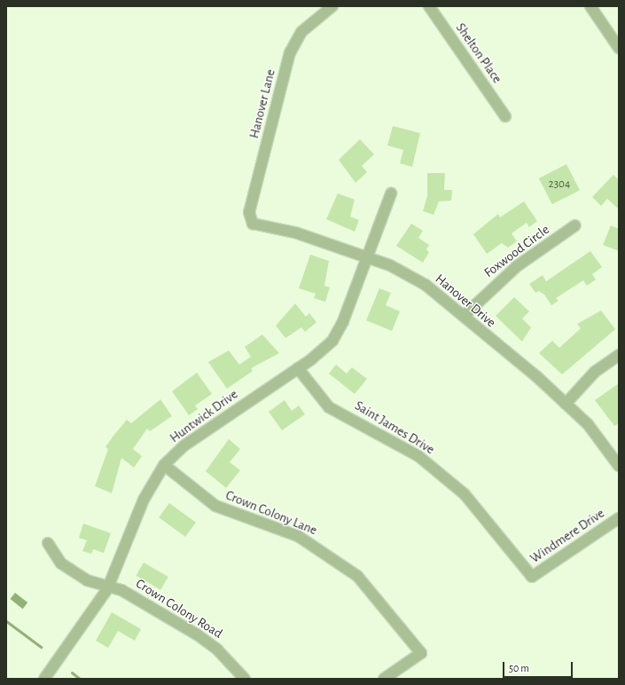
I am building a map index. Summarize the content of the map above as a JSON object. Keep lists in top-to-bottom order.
{
  "streets": {
    "street": [
      "Shelton Place",
      "Hanover Lane",
      "Foxwood Circle",
      "Hanover Drive",
      "Huntwick Drive",
      "Saint James Drive",
      "Crown Colony Lane",
      "Windmere Drive",
      "Crown Colony Road"
    ]
  },
  "crossings": [
    ["Hanover Lane", "Hanover Drive"],
    ["Foxwood Circle", "Hanover Drive"],
    ["Hanover Drive", "Huntwick Drive"],
    ["Huntwick Drive", "Saint James Drive"],
    ["Huntwick Drive", "Crown Colony Lane"],
    ["Huntwick Drive", "Crown Colony Road"],
    ["Saint James Drive", "Windmere Drive"]
  ],
  "house_numbers": ["2304"],
  "scale_bar": "50 m"
}
